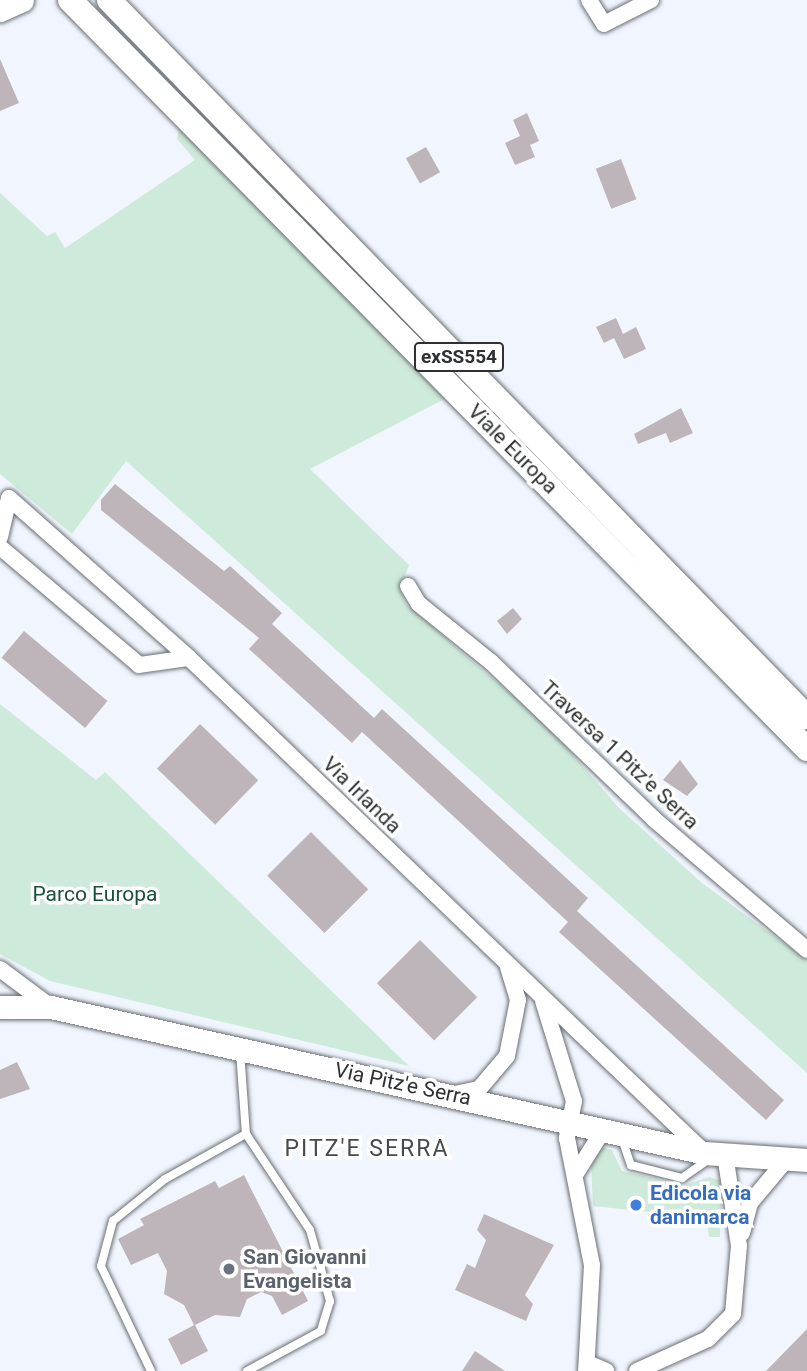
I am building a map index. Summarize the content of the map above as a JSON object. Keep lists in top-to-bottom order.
{
  "streets": {
    "main road": ["exSS554", "Viale Europa"],
    "street": ["Traversa 1 Pitz'e Serra", "Via Irlanda", "Via Pitz'e Serra"]
  },
  "crossings": [
    ["Via Irlanda", "Via Pitz'e Serra"]
  ],
  "districts": ["PITZ'E SERRA"],
  "parks": ["Parco Europa"],
  "places": ["Edicola via danimarca", "San Giovanni Evangelista"]
}
